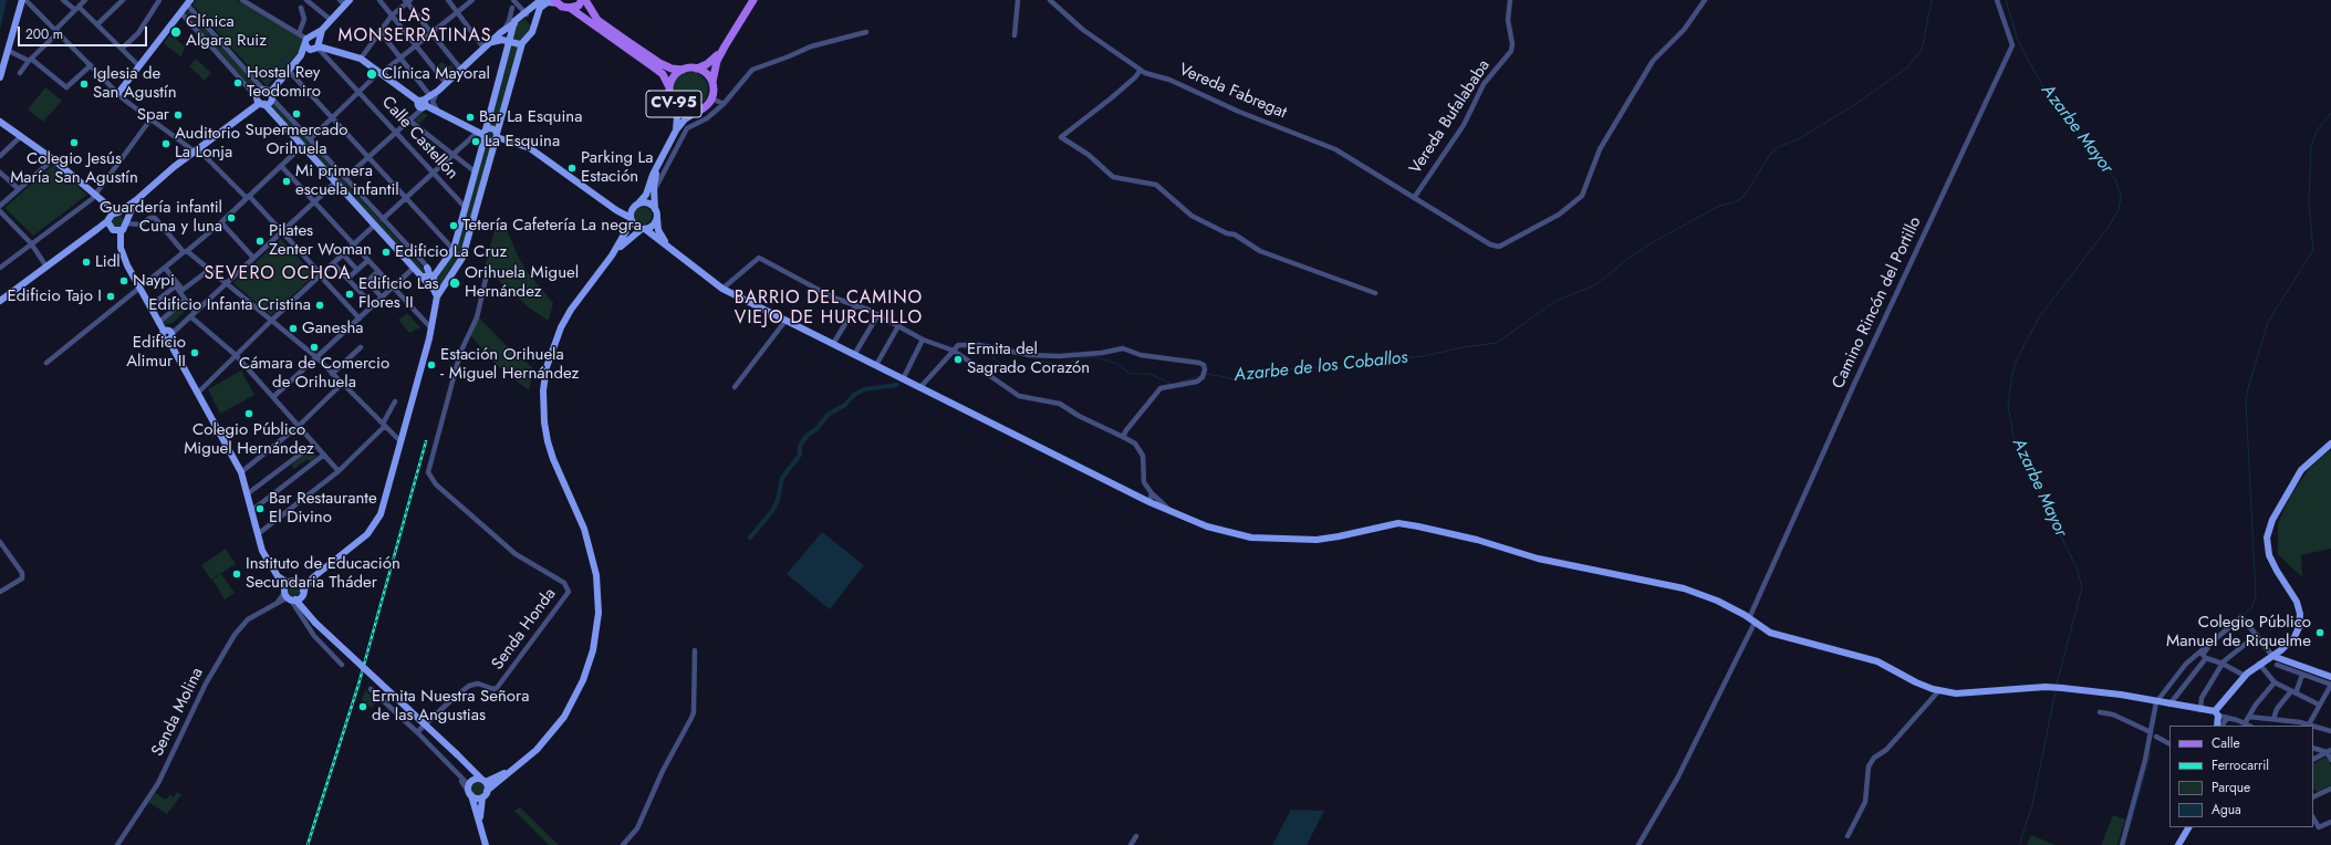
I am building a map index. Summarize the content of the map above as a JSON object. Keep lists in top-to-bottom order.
{
  "streets": {
    "main road": ["CV-95"],
    "street": [
      "Vereda Fabregat",
      "Vereda Bufalababa",
      "Calle Castellón",
      "Camino Rincón del Portillo",
      "Senda Honda",
      "Senda Molina"
    ]
  },
  "crossings": [
    ["Vereda Fabregat", "Vereda Bufalababa"]
  ],
  "districts": ["LAS MONSERRATINAS", "SEVERO OCHOA", "BARRIO DEL CAMINO VIEJO DE HURCHILLO"],
  "water": ["Azarbe Mayor", "Azarbe de los Coballos"],
  "places": [
    "Clínica Algara Ruiz",
    "Clínica Mayoral",
    "Hostal Rey Teodomiro",
    "Iglesia de San Agustín",
    "Supermercado Orihuela",
    "Spar",
    "Bar La Esquina",
    "La Esquina",
    "Colegio Jesús María San Agustín",
    "Auditorio La Lonja",
    "Parking La Estación",
    "Mi primera escuela infantil",
    "Guardería infantil Cuna y luna",
    "Tetería Cafetería La negra",
    "Pilates Zenter Woman",
    "Edificio La Cruz",
    "Lidl",
    "Naypi",
    "Orihuela Miguel Hernández",
    "Edificio Las Flores II",
    "Edificio Tajo I",
    "Edificio Infanta Cristina",
    "Ganesha",
    "Cámara de Comercio de Orihuela",
    "Edificio Alimur II",
    "Ermita del Sagrado Corazón",
    "Estación Orihuela - Miguel Hernández",
    "Colegio Público Miguel Hernández",
    "Bar Restaurante El Divino",
    "Instituto de Educación Secundaria Tháder",
    "Colegio Público Manuel de Riquelme",
    "Ermita Nuestra Señora de las Angustias"
  ],
  "legend": [
    "Calle",
    "Ferrocarril",
    "Parque",
    "Agua"
  ],
  "scale_bar": "200 m"
}
